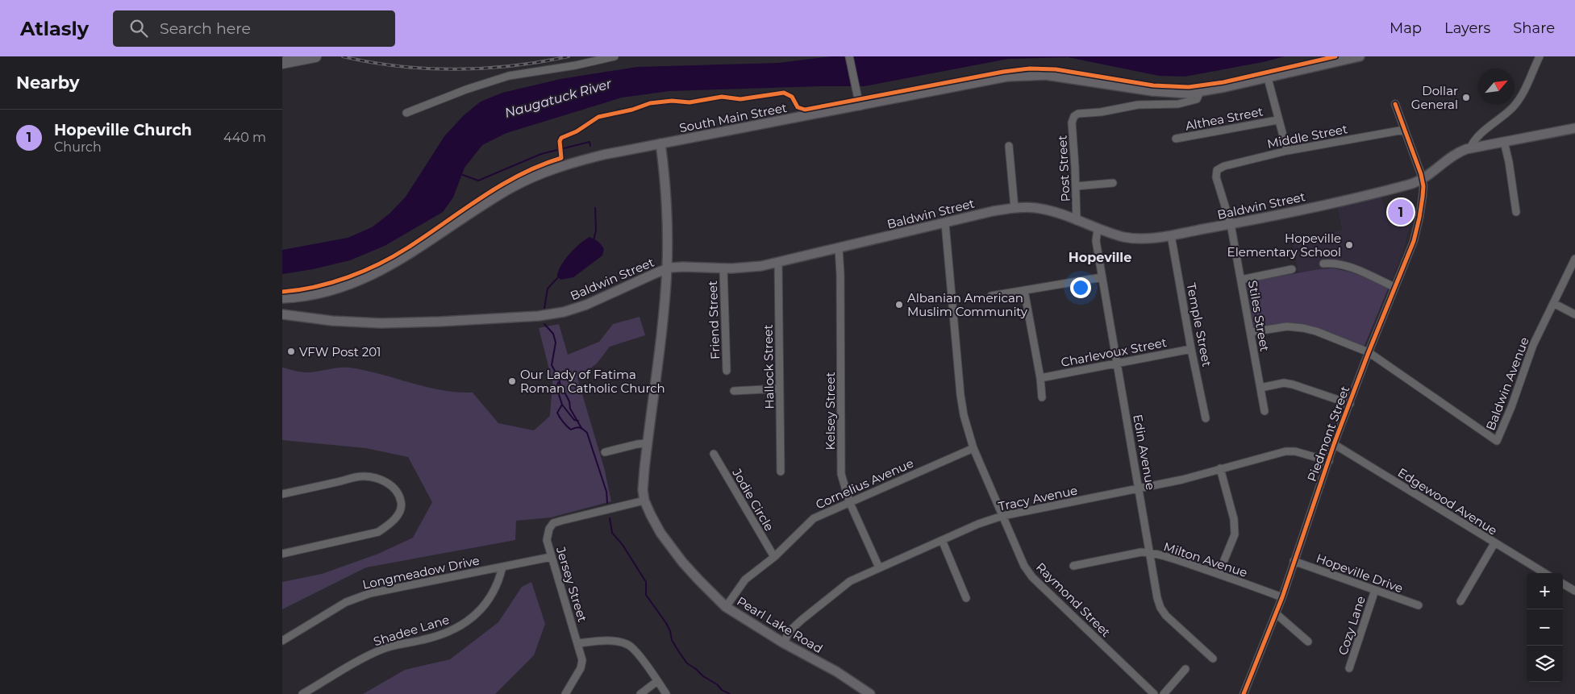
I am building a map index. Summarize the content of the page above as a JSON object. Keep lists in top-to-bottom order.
{
  "streets": {
    "main road": ["South Main Street", "Baldwin Street", "Pearl Lake Road"],
    "street": [
      "Althea Street",
      "Middle Street",
      "Post Street",
      "Stiles Street",
      "Friend Street",
      "Temple Street",
      "Charlevoux Street",
      "Hallock Street",
      "Baldwin Avenue",
      "Kelsey Street",
      "Piedmont Street",
      "Edin Avenue",
      "Cornelius Avenue",
      "Tracy Avenue",
      "Jodie Circle",
      "Edgewood Avenue",
      "Milton Avenue",
      "Longmeadow Drive",
      "Hopeville Drive",
      "Jersey Street",
      "Raymond Street",
      "Cozy Lane",
      "Shadee Lane"
    ]
  },
  "crossings": [
    ["South Main Street", "Post Street"],
    ["South Main Street", "Pearl Lake Road"],
    ["Middle Street", "Stiles Street"],
    ["Post Street", "Baldwin Street"],
    ["Baldwin Street", "Stiles Street"],
    ["Baldwin Street", "Friend Street"],
    ["Baldwin Street", "Temple Street"],
    ["Baldwin Street", "Hallock Street"],
    ["Baldwin Street", "Kelsey Street"],
    ["Baldwin Street", "Piedmont Street"],
    ["Baldwin Street", "Edin Avenue"],
    ["Baldwin Street", "Raymond Street"],
    ["Baldwin Street", "Pearl Lake Road"],
    ["Temple Street", "Charlevoux Street"],
    ["Charlevoux Street", "Edin Avenue"],
    ["Baldwin Avenue", "Piedmont Street"],
    ["Kelsey Street", "Cornelius Avenue"],
    ["Kelsey Street", "Tracy Avenue"],
    ["Piedmont Street", "Tracy Avenue"],
    ["Piedmont Street", "Edgewood Avenue"],
    ["Piedmont Street", "Milton Avenue"],
    ["Piedmont Street", "Hopeville Drive"],
    ["Edin Avenue", "Tracy Avenue"],
    ["Edin Avenue", "Milton Avenue"],
    ["Cornelius Avenue", "Jodie Circle"],
    ["Cornelius Avenue", "Raymond Street"],
    ["Cornelius Avenue", "Pearl Lake Road"],
    ["Tracy Avenue", "Raymond Street"],
    ["Tracy Avenue", "Pearl Lake Road"],
    ["Longmeadow Drive", "Jersey Street"],
    ["Longmeadow Drive", "Shadee Lane"],
    ["Hopeville Drive", "Cozy Lane"],
    ["Jersey Street", "Pearl Lake Road"]
  ],
  "districts": ["Hopeville"],
  "water": ["Naugatuck River"],
  "places": [
    "Dollar General",
    "Hopeville Elementary School",
    "Albanian American Muslim Community",
    "VFW Post 201",
    "Our Lady of Fatima Roman Catholic Church"
  ],
  "north": "top right",
  "page": {
    "header": "Atlasly",
    "search": "Search here",
    "nav": ["Map", "Layers", "Share"],
    "heading": "Nearby",
    "list": [
      {
        "mark": "1",
        "name": "Hopeville Church",
        "note": "Church",
        "value": "440 m"
      }
    ],
    "pins": "1",
    "map_buttons": ["+", "−"]
  }
}
